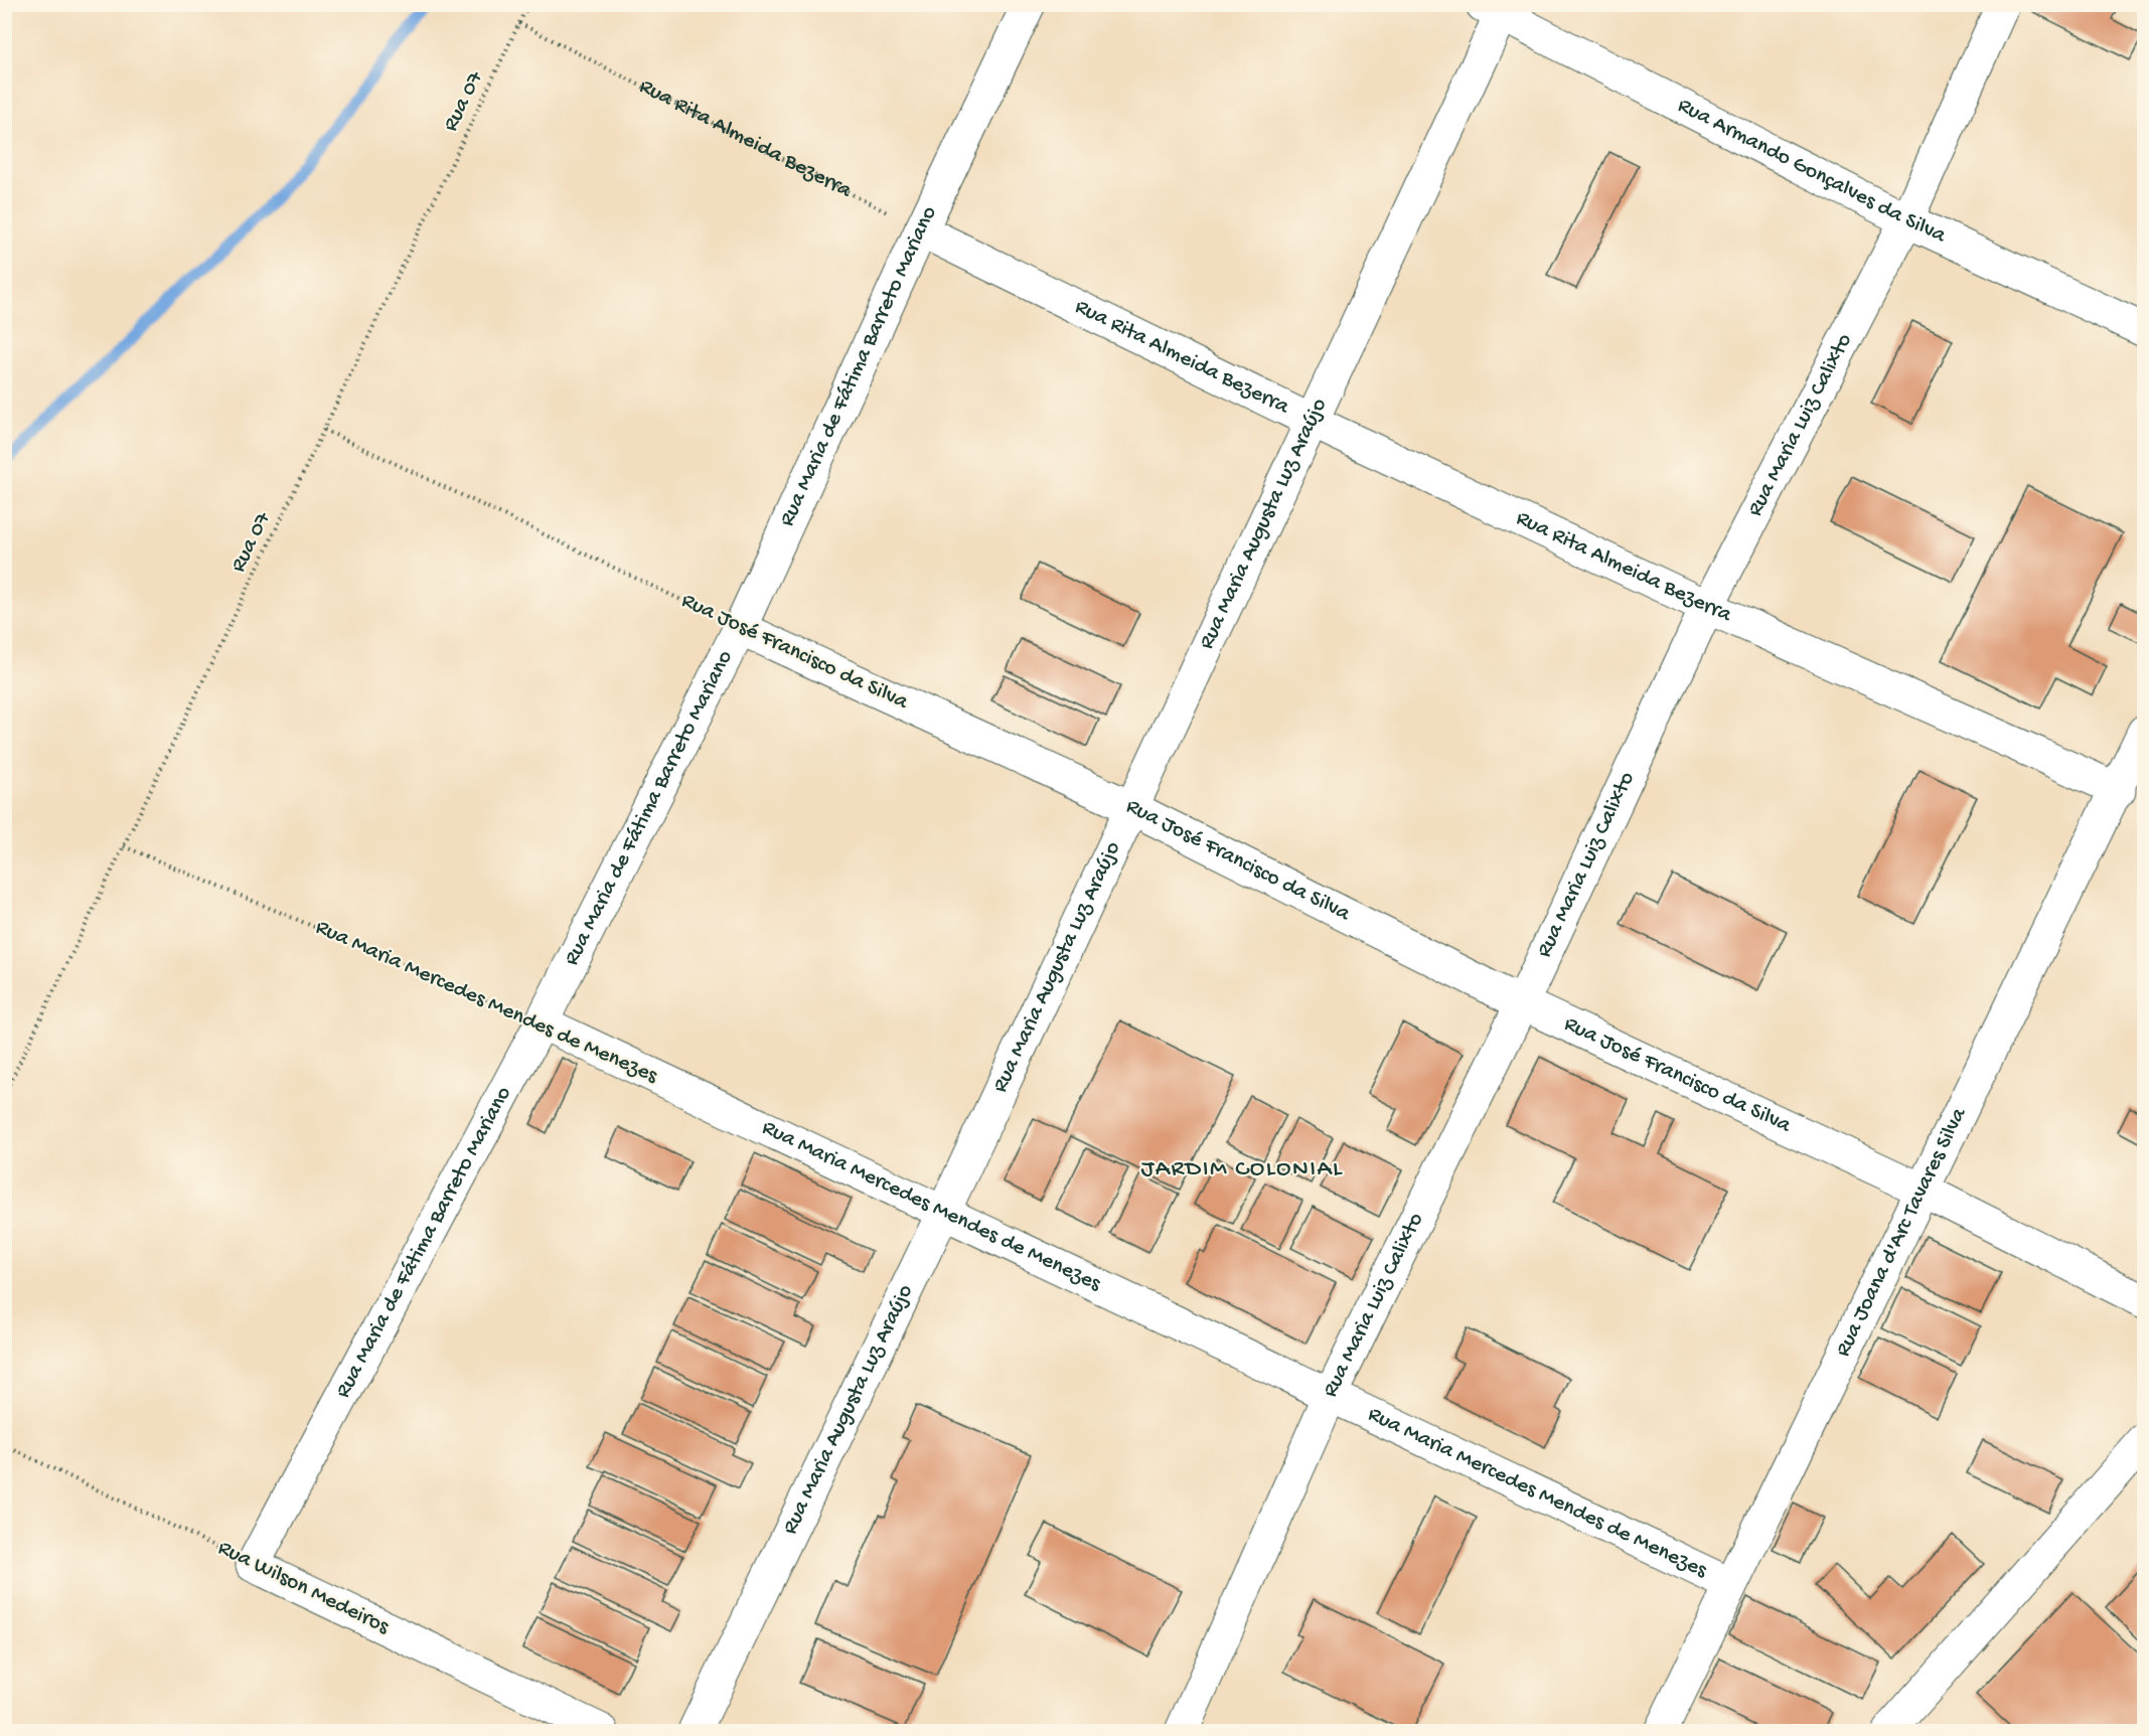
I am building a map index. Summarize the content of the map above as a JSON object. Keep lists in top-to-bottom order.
{
  "streets": {
    "street": [
      "Rua Rita Almeida Bezerra",
      "Rua Armando Gonçalves da Silva",
      "Rua Maria de Fátima Barreto Mariano",
      "Rua Maria Luiz Calixto",
      "Rua Maria Augusta Luz Araújo",
      "Rua José Francisco da Silva",
      "Rua Maria Mercedes Mendes de Menezes",
      "Rua Joana d'Arc Tavares Silva",
      "Rua Wilson Medeiros"
    ],
    "path": ["Rua 07"]
  },
  "crossings": [
    ["Rua 07", "Rua Rita Almeida Bezerra"],
    ["Rua 07", "Rua José Francisco da Silva"],
    ["Rua 07", "Rua Maria Mercedes Mendes de Menezes"],
    ["Rua Rita Almeida Bezerra", "Rua Maria de Fátima Barreto Mariano"],
    ["Rua Rita Almeida Bezerra", "Rua Maria Luiz Calixto"],
    ["Rua Rita Almeida Bezerra", "Rua Maria Augusta Luz Araújo"],
    ["Rua Rita Almeida Bezerra", "Rua Joana d'Arc Tavares Silva"],
    ["Rua Armando Gonçalves da Silva", "Rua Maria Luiz Calixto"],
    ["Rua Armando Gonçalves da Silva", "Rua Maria Augusta Luz Araújo"],
    ["Rua Maria de Fátima Barreto Mariano", "Rua José Francisco da Silva"],
    ["Rua Maria de Fátima Barreto Mariano", "Rua Maria Mercedes Mendes de Menezes"],
    ["Rua Maria de Fátima Barreto Mariano", "Rua Wilson Medeiros"],
    ["Rua Maria Luiz Calixto", "Rua José Francisco da Silva"],
    ["Rua Maria Luiz Calixto", "Rua Maria Mercedes Mendes de Menezes"],
    ["Rua Maria Augusta Luz Araújo", "Rua José Francisco da Silva"],
    ["Rua Maria Augusta Luz Araújo", "Rua Maria Mercedes Mendes de Menezes"],
    ["Rua José Francisco da Silva", "Rua Joana d'Arc Tavares Silva"],
    ["Rua Maria Mercedes Mendes de Menezes", "Rua Joana d'Arc Tavares Silva"]
  ],
  "districts": ["JARDIM COLONIAL"]
}
